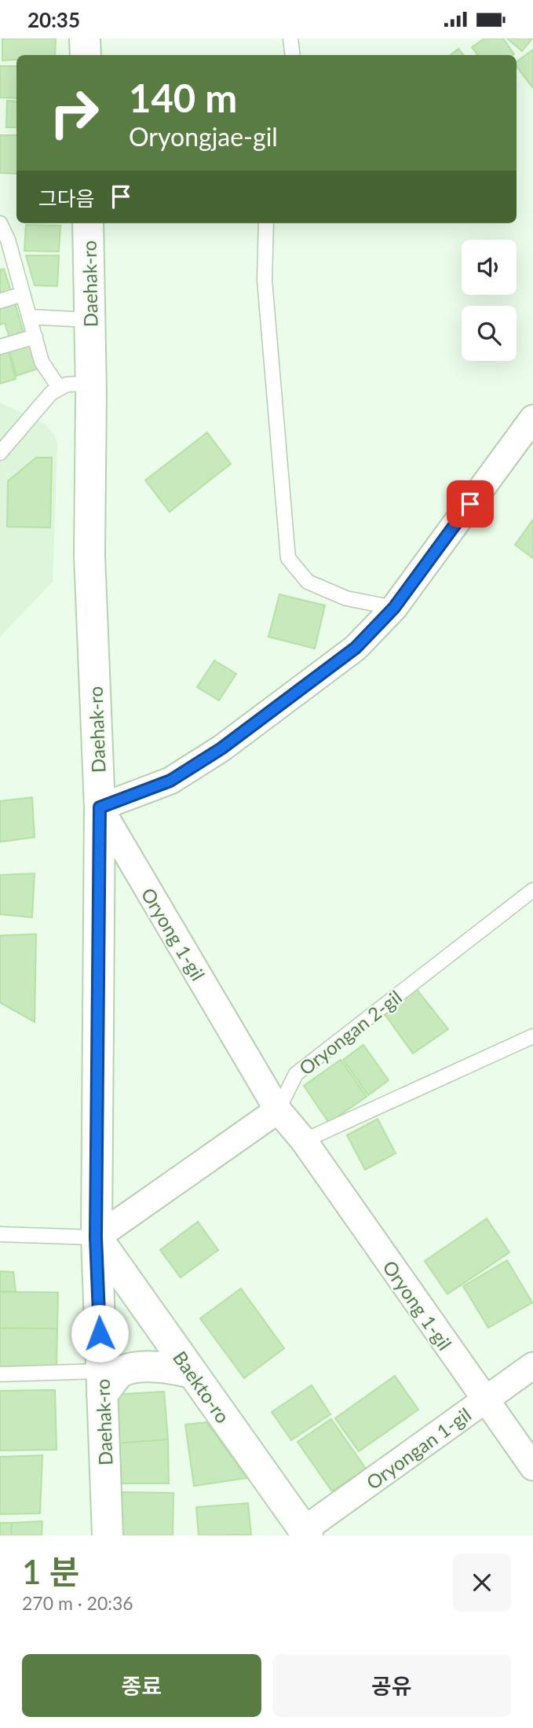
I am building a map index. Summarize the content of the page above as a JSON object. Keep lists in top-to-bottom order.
{
  "streets": {
    "street": [
      "Daehak-ro",
      "Oryong 1-gil",
      "Oryongan 2-gil",
      "Baekto-ro",
      "Oryongan 1-gil"
    ]
  },
  "crossings": [
    ["Daehak-ro", "Oryong 1-gil"],
    ["Daehak-ro", "Oryongan 2-gil"],
    ["Daehak-ro", "Baekto-ro"],
    ["Oryong 1-gil", "Oryongan 2-gil"],
    ["Oryong 1-gil", "Oryongan 1-gil"],
    ["Oryongan 2-gil", "Baekto-ro"],
    ["Baekto-ro", "Oryongan 1-gil"]
  ],
  "page": {
    "status": "20:35",
    "turn": ["140 m", "Oryongjae-gil"],
    "then": "그다음",
    "heading": ["1 분", "270 m · 20:36"],
    "buttons": ["종료", "공유"]
  }
}
